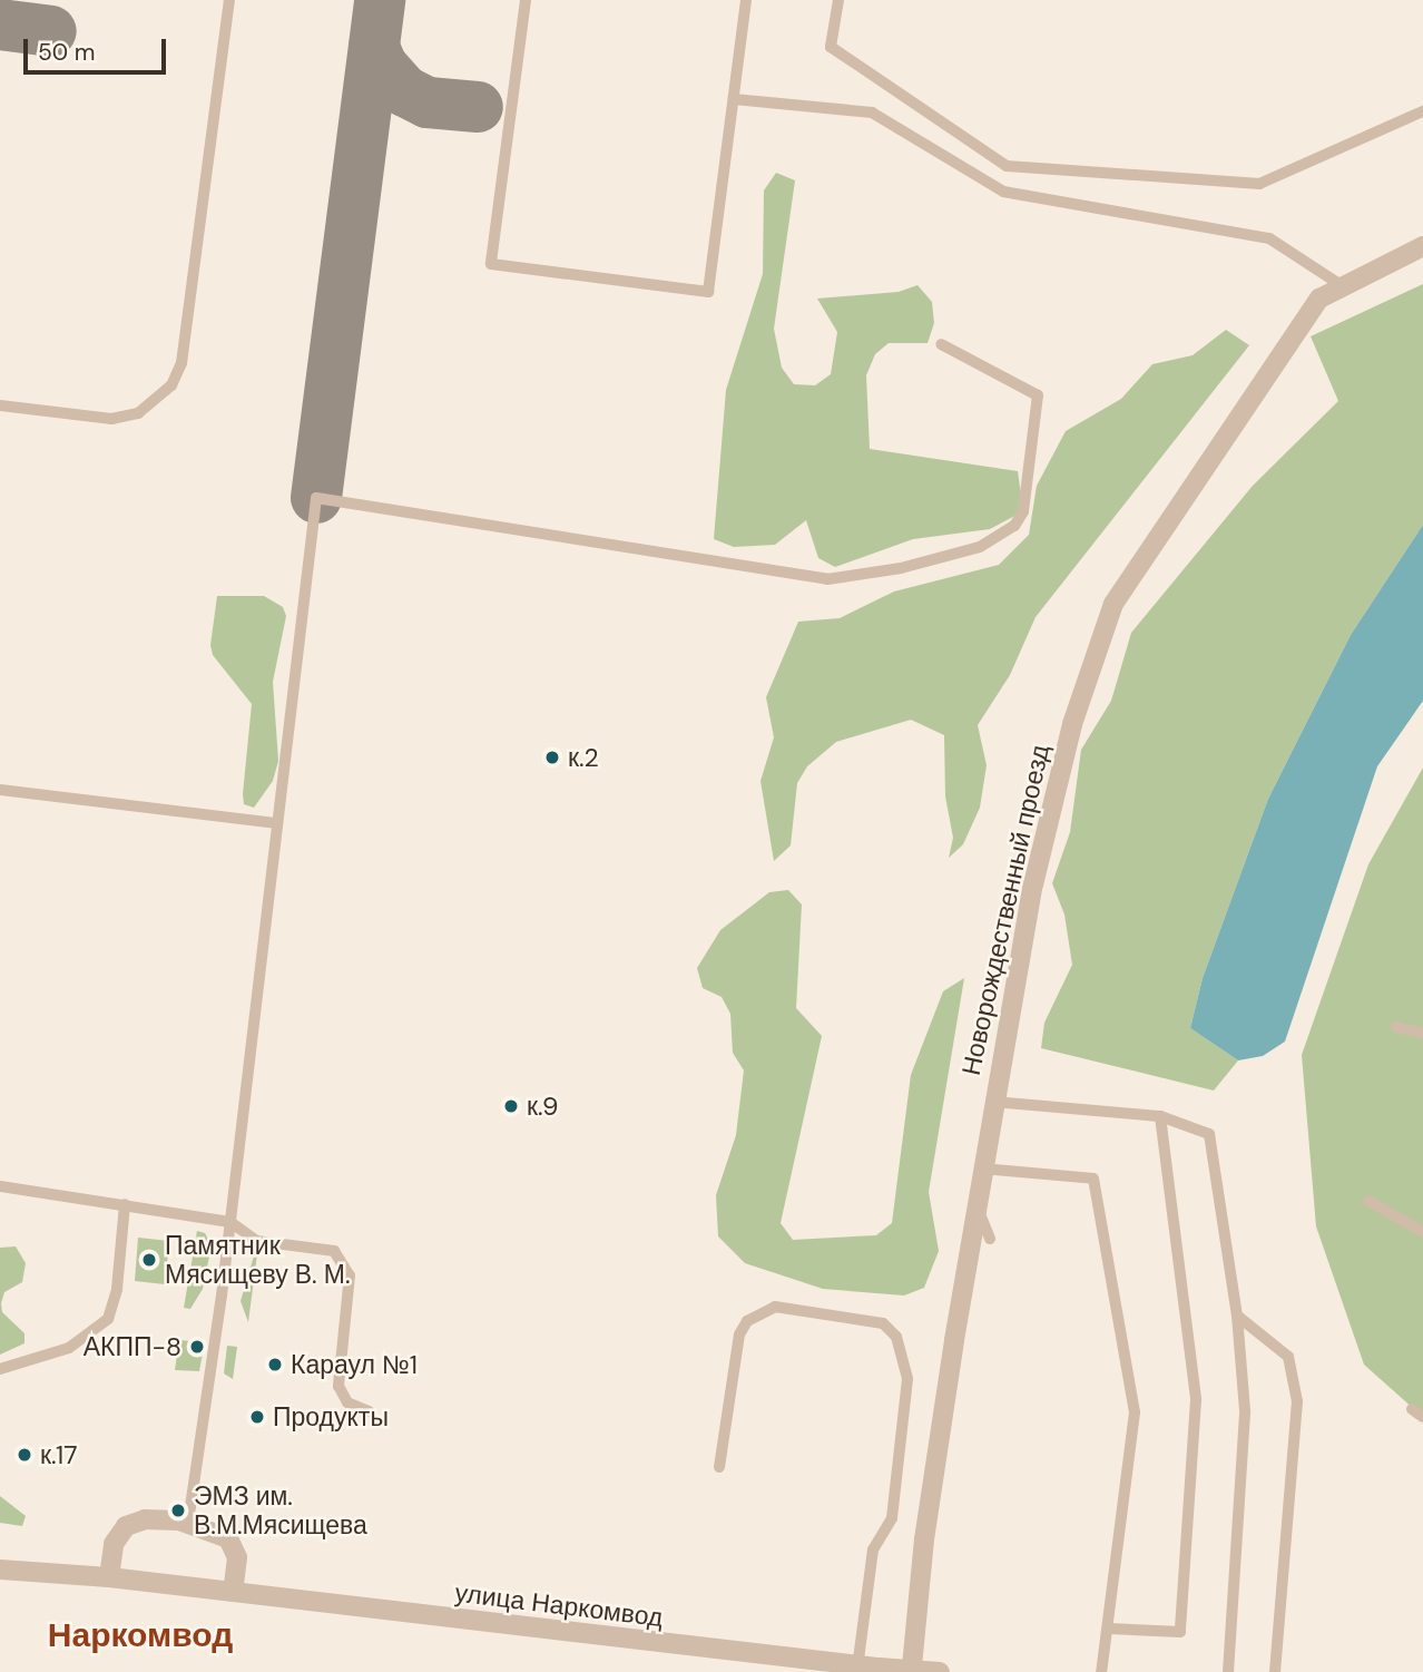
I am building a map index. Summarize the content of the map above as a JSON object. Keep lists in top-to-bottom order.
{
  "streets": {
    "street": ["Новорождественный проезд", "улица Наркомвод"]
  },
  "crossings": [
    ["Новорождественный проезд", "улица Наркомвод"]
  ],
  "districts": ["Наркомвод"],
  "places": [
    "к.2",
    "к.9",
    "Памятник Мясищеву В. М.",
    "АКПП-8",
    "Караул №1",
    "Продукты",
    "к.17",
    "ЭМЗ им. В.М.Мясищева"
  ],
  "scale_bar": "50 m"
}
